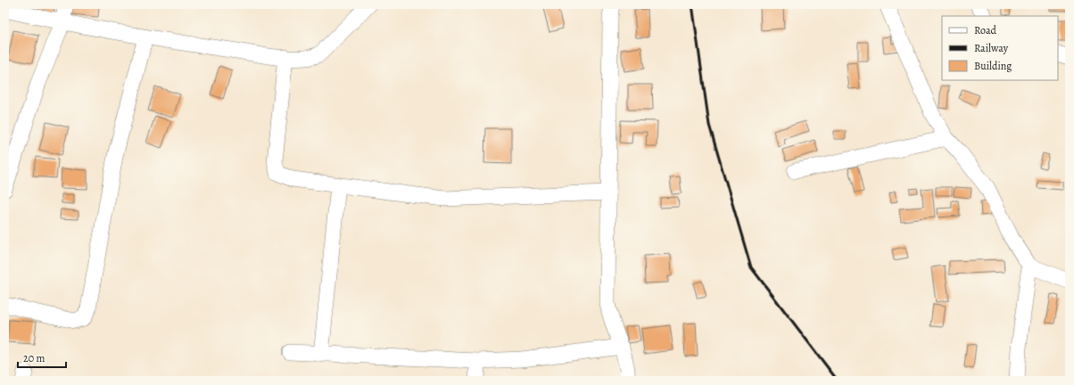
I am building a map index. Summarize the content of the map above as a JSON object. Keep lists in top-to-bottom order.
{
  "legend": ["Road", "Railway", "Building"],
  "scale_bar": "20 m"
}
